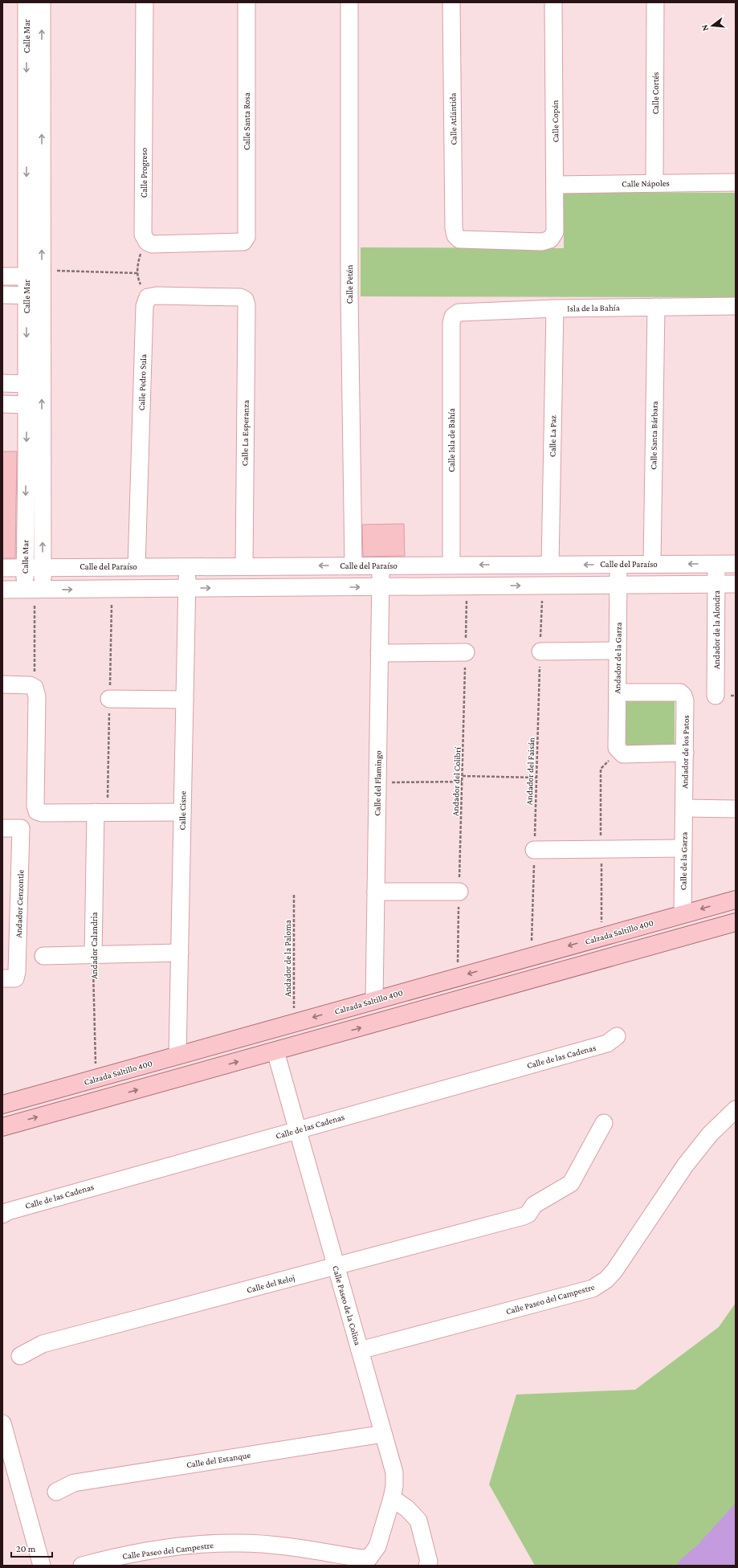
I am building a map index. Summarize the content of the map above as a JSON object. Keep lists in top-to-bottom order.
{
  "streets": {
    "main road": ["Calzada Saltillo 400"],
    "street": [
      "Calle Mar",
      "Calle Cortés",
      "Calle Atlántida",
      "Calle Santa Rosa",
      "Calle Copán",
      "Calle Progreso",
      "Calle Nápoles",
      "Calle Petén",
      "Isla de la Bahía",
      "Calle Pedro Sula",
      "Calle La Esperanza",
      "Calle Santa Bárbara",
      "Calle La Paz",
      "Calle Isla de Bahía",
      "Calle del Paraíso",
      "Andador de la Alondra",
      "Andador de la Garza",
      "Andador de los Patos",
      "Calle del Flamingo",
      "Calle Cisne",
      "Calle de la Garza",
      "Andador Cenzontle",
      "Andador Calandria",
      "Calle de las Cadenas",
      "Calle del Reloj",
      "Calle Paseo del Campestre",
      "Calle Paseo de la Colina",
      "Calle del Estanque"
    ],
    "path": ["Andador del Faisán", "Andador del Colibrí", "Andador de la Paloma"]
  },
  "crossings": [
    ["Calle Mar", "Calle del Paraíso"],
    ["Calle Cortés", "Calle Nápoles"],
    ["Calle Atlántida", "Calle Copán"],
    ["Calle Santa Rosa", "Calle Progreso"],
    ["Calle Copán", "Calle Nápoles"],
    ["Calle Petén", "Calle del Paraíso"],
    ["Isla de la Bahía", "Calle Santa Bárbara"],
    ["Isla de la Bahía", "Calle La Paz"],
    ["Isla de la Bahía", "Calle Isla de Bahía"],
    ["Calle Pedro Sula", "Calle La Esperanza"],
    ["Calle Pedro Sula", "Calle del Paraíso"],
    ["Calle La Esperanza", "Calle del Paraíso"],
    ["Calle Santa Bárbara", "Calle del Paraíso"],
    ["Calle La Paz", "Calle del Paraíso"],
    ["Calle Isla de Bahía", "Calle del Paraíso"],
    ["Calle del Paraíso", "Andador de la Alondra"],
    ["Calle del Paraíso", "Andador de la Garza"],
    ["Calle del Paraíso", "Calle del Flamingo"],
    ["Calle del Paraíso", "Calle Cisne"],
    ["Andador de la Garza", "Andador de los Patos"],
    ["Andador de los Patos", "Calle de la Garza"],
    ["Andador del Faisán", "Calzada Saltillo 400"],
    ["Andador del Colibrí", "Calzada Saltillo 400"],
    ["Calle del Flamingo", "Calzada Saltillo 400"],
    ["Calle Cisne", "Calzada Saltillo 400"],
    ["Calle de la Garza", "Calzada Saltillo 400"],
    ["Calzada Saltillo 400", "Andador Calandria"],
    ["Calzada Saltillo 400", "Andador de la Paloma"],
    ["Calle de las Cadenas", "Calle Paseo de la Colina"],
    ["Calle del Reloj", "Calle Paseo de la Colina"],
    ["Calle Paseo del Campestre", "Calle Paseo de la Colina"],
    ["Calle Paseo de la Colina", "Calle del Estanque"]
  ],
  "scale_bar": "20 m",
  "north": "left"
}
